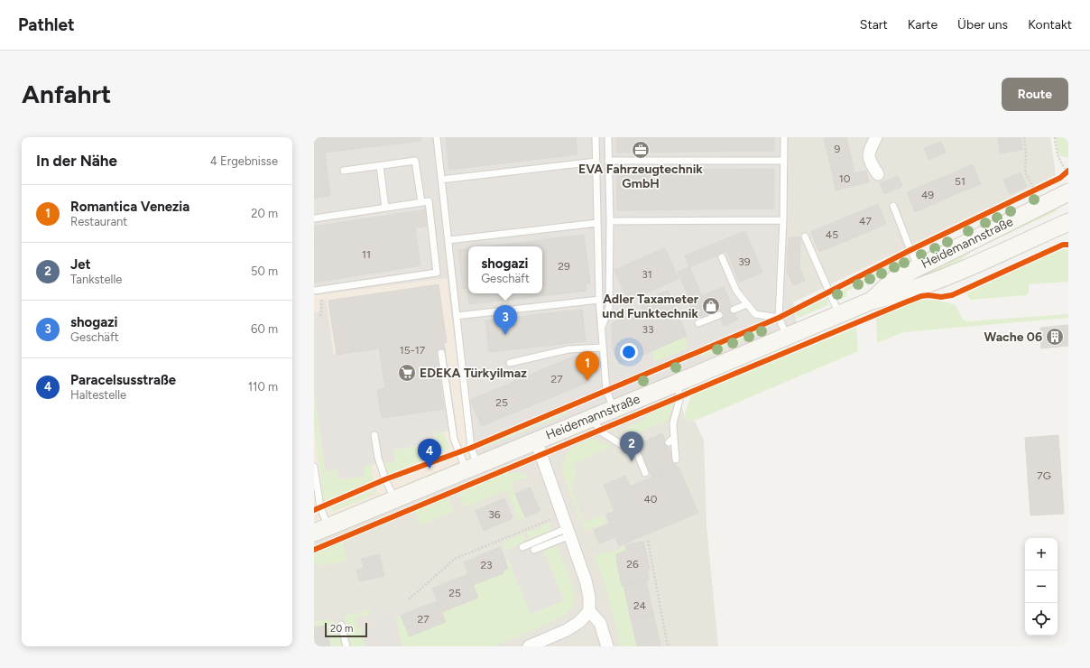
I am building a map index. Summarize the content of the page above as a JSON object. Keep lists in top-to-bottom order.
{
  "streets": {
    "main road": ["Heidemannstraße"]
  },
  "places": {
    "office": ["EVA Fahrzeugtechnik GmbH"],
    "shop": ["Adler Taxameter und Funktechnik"],
    "building": ["Wache 06"],
    "supermarket": ["EDEKA Türkyilmaz"]
  },
  "house_numbers": [
    "9",
    "10",
    "51",
    "49",
    "47",
    "45",
    "11",
    "39",
    "29",
    "31",
    "33",
    "15-17",
    "27",
    "25",
    "7G",
    "40",
    "36",
    "26",
    "23",
    "25",
    "24",
    "27"
  ],
  "scale_bar": "20 m",
  "page": {
    "header": "Pathlet",
    "nav": [
      "Start",
      "Karte",
      "Über uns",
      "Kontakt"
    ],
    "buttons": "Route",
    "title": "Anfahrt",
    "heading": ["In der Nähe", "4 Ergebnisse"],
    "list": [
      {
        "mark": "1",
        "name": "Romantica Venezia",
        "note": "Restaurant",
        "value": "20 m"
      },
      {
        "mark": "2",
        "name": "Jet",
        "note": "Tankstelle",
        "value": "50 m"
      },
      {
        "mark": "3",
        "name": "shogazi",
        "note": "Geschäft",
        "value": "60 m"
      },
      {
        "mark": "4",
        "name": "Paracelsusstraße",
        "note": "Haltestelle",
        "value": "110 m"
      }
    ],
    "popup": ["shogazi", "Geschäft"],
    "pins": [
      "3",
      "1",
      "2",
      "4"
    ],
    "map_buttons": ["+", "−"],
    "scale": "20 m"
  }
}
